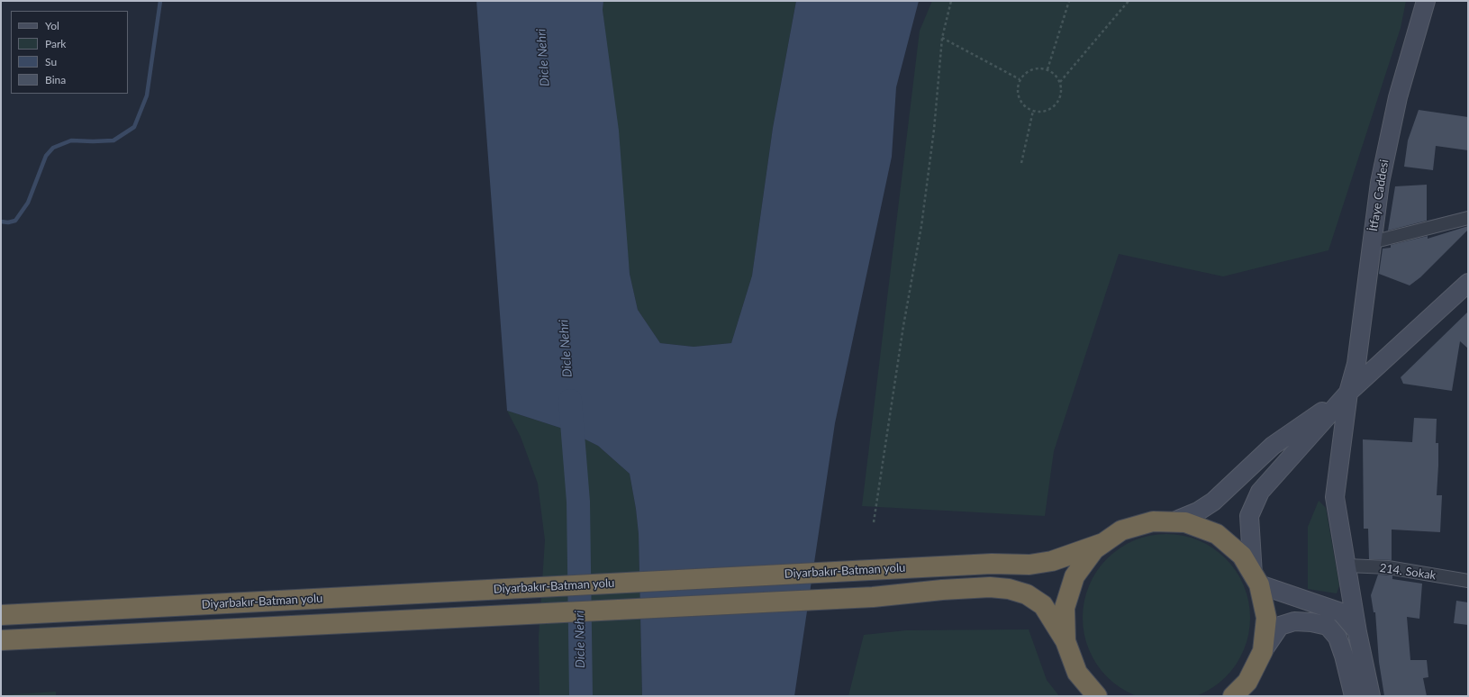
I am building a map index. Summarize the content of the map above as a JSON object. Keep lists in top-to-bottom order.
{
  "streets": {
    "highway": ["Diyarbakır-Batman yolu"],
    "street": ["İtfaye Caddesi", "214. Sokak"]
  },
  "crossings": [
    ["İtfaye Caddesi", "214. Sokak"]
  ],
  "water": ["Dicle Nehri"],
  "legend": [
    "Yol",
    "Park",
    "Su",
    "Bina"
  ]
}
